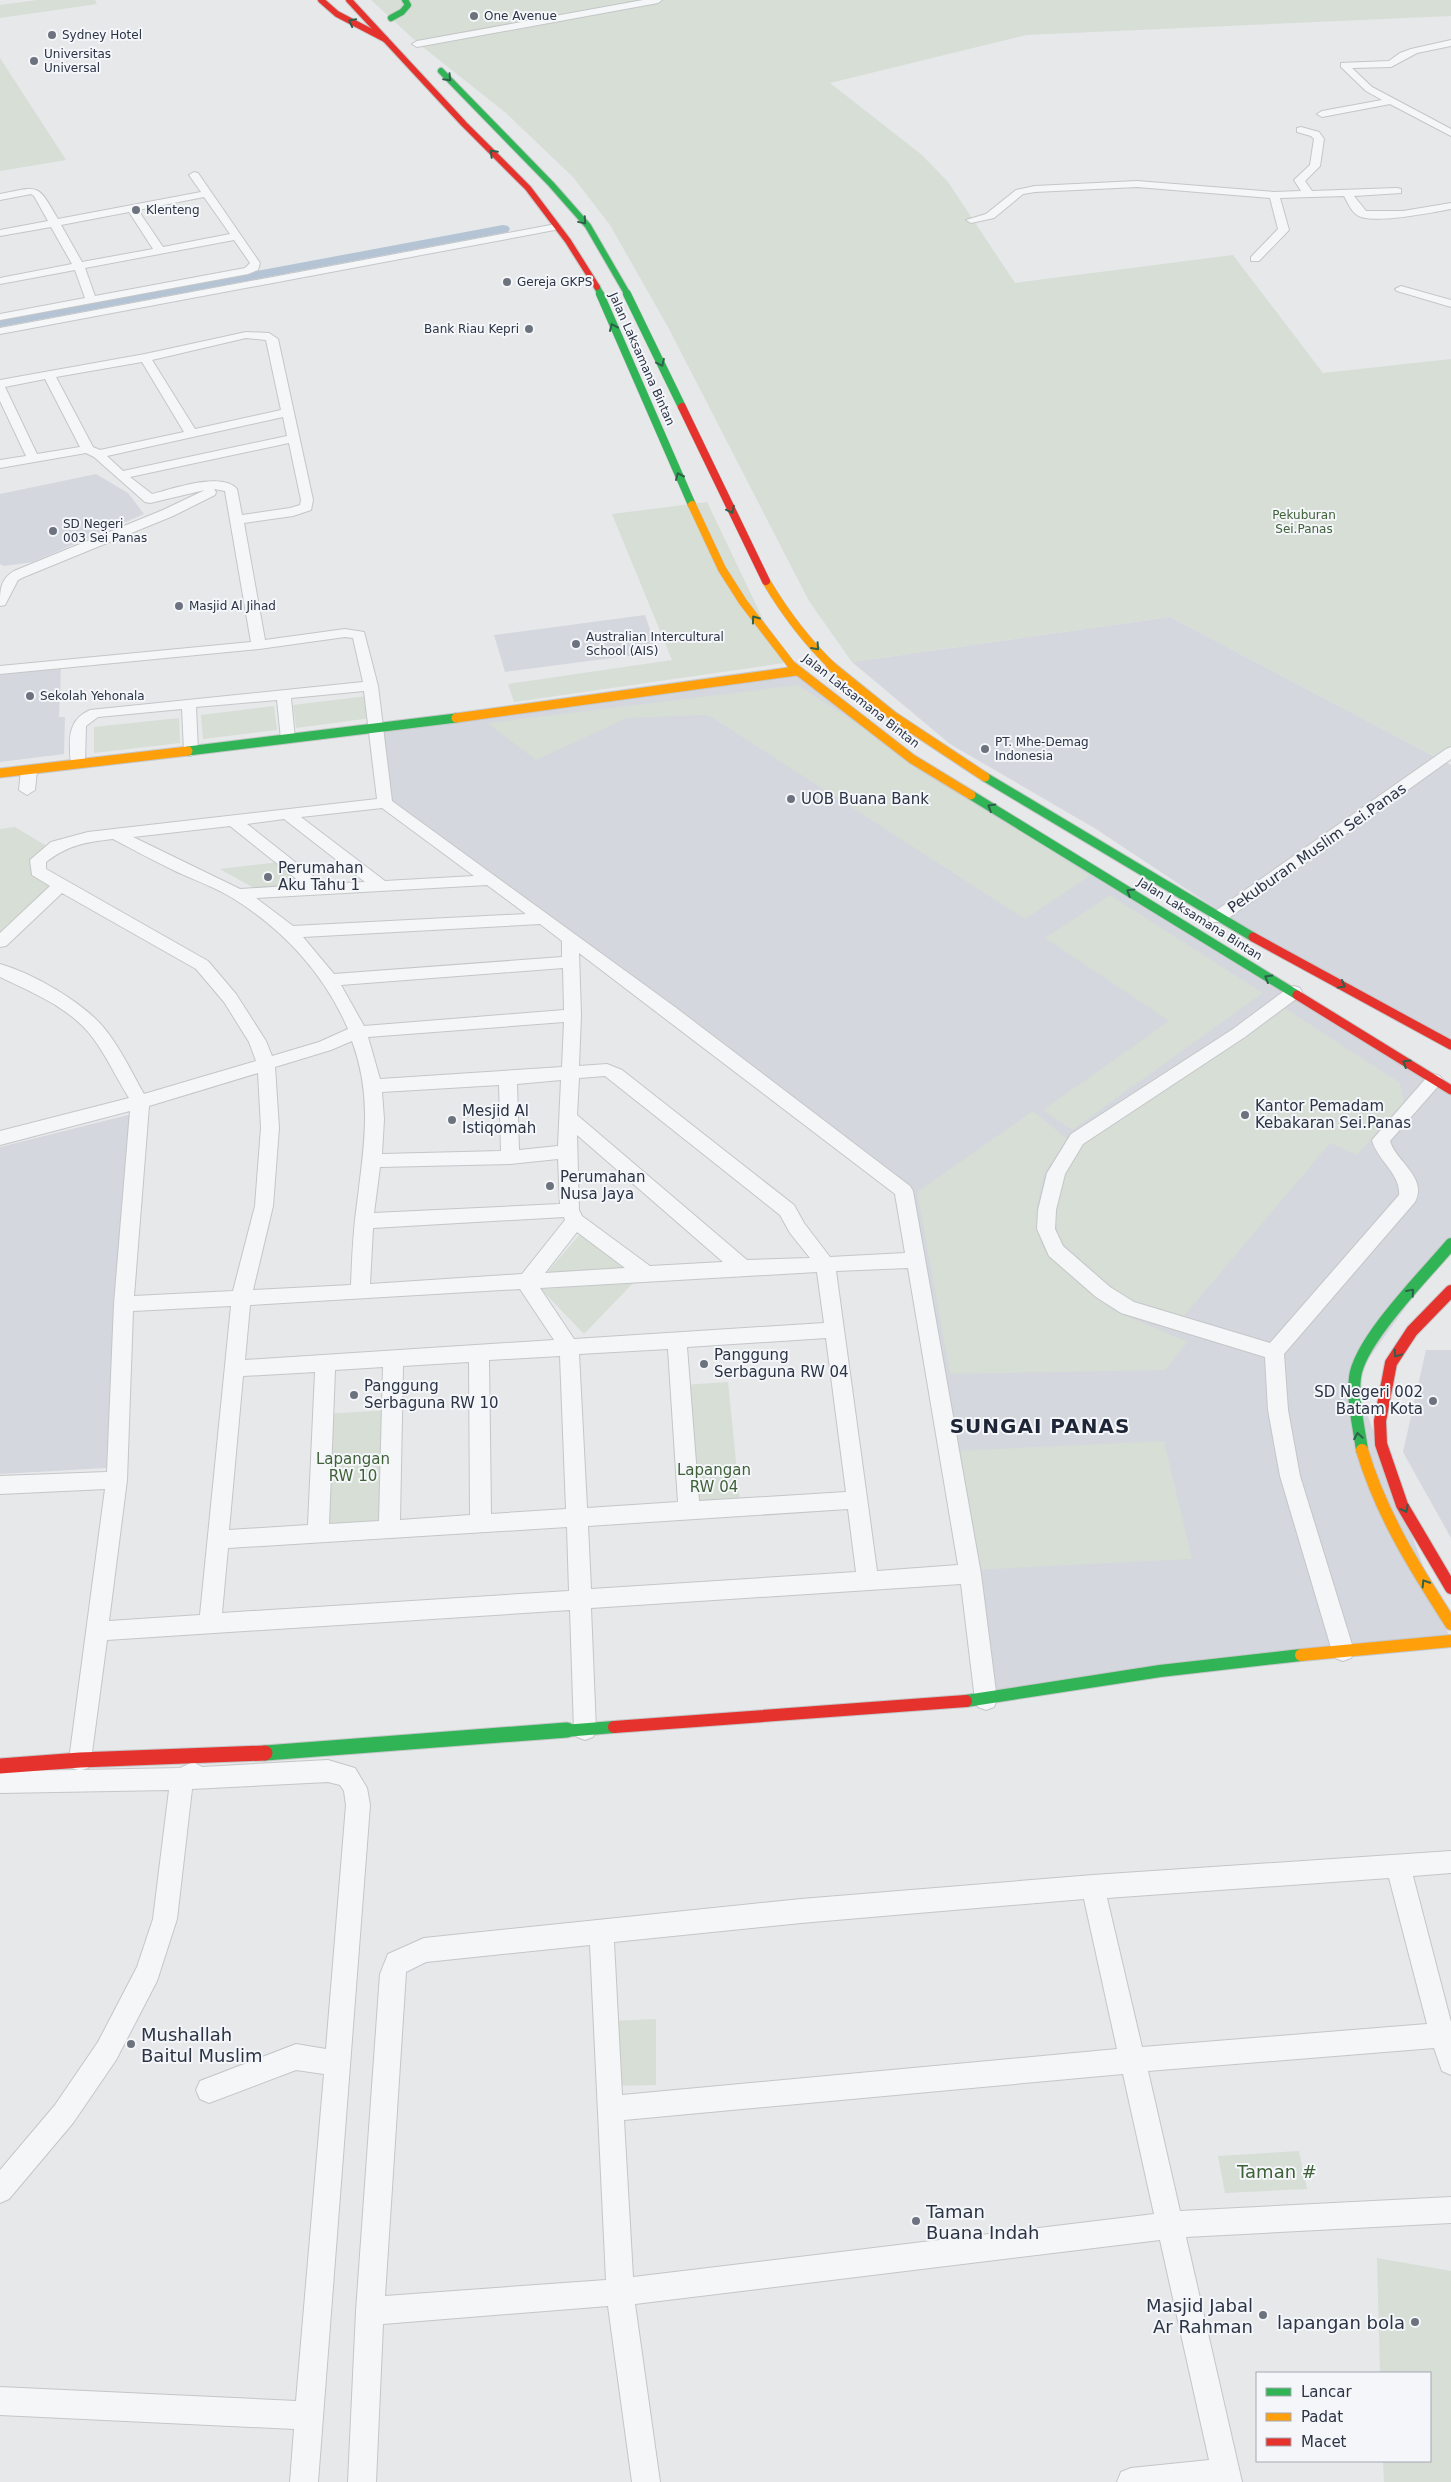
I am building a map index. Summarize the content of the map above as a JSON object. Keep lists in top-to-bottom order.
{
  "streets": {
    "main road": ["Jalan Laksamana Bintan"],
    "street": ["Pekuburan Muslim Sei.Panas"]
  },
  "crossings": [
    ["Jalan Laksamana Bintan", "Pekuburan Muslim Sei.Panas"]
  ],
  "districts": ["SUNGAI PANAS"],
  "parks": [
    "Pekuburan Sei.Panas",
    "Lapangan RW 10",
    "Lapangan RW 04",
    "Taman #"
  ],
  "places": [
    "One Avenue",
    "Sydney Hotel",
    "Universitas Universal",
    "Klenteng",
    "Gereja GKPS",
    "Bank Riau Kepri",
    "SD Negeri 003 Sei Panas",
    "Masjid Al Jihad",
    "Australian Intercultural School (AIS)",
    "Sekolah Yehonala",
    "PT. Mhe-Demag Indonesia",
    "UOB Buana Bank",
    "Perumahan Aku Tahu 1",
    "Kantor Pemadam Kebakaran Sei.Panas",
    "Mesjid Al Istiqomah",
    "Perumahan Nusa Jaya",
    "Panggung Serbaguna RW 04",
    "Panggung Serbaguna RW 10",
    "SD Negeri 002 Batam Kota",
    "Mushallah Baitul Muslim",
    "Taman Buana Indah",
    "Masjid Jabal Ar Rahman",
    "lapangan bola"
  ],
  "legend": ["Lancar", "Padat", "Macet"]
}
